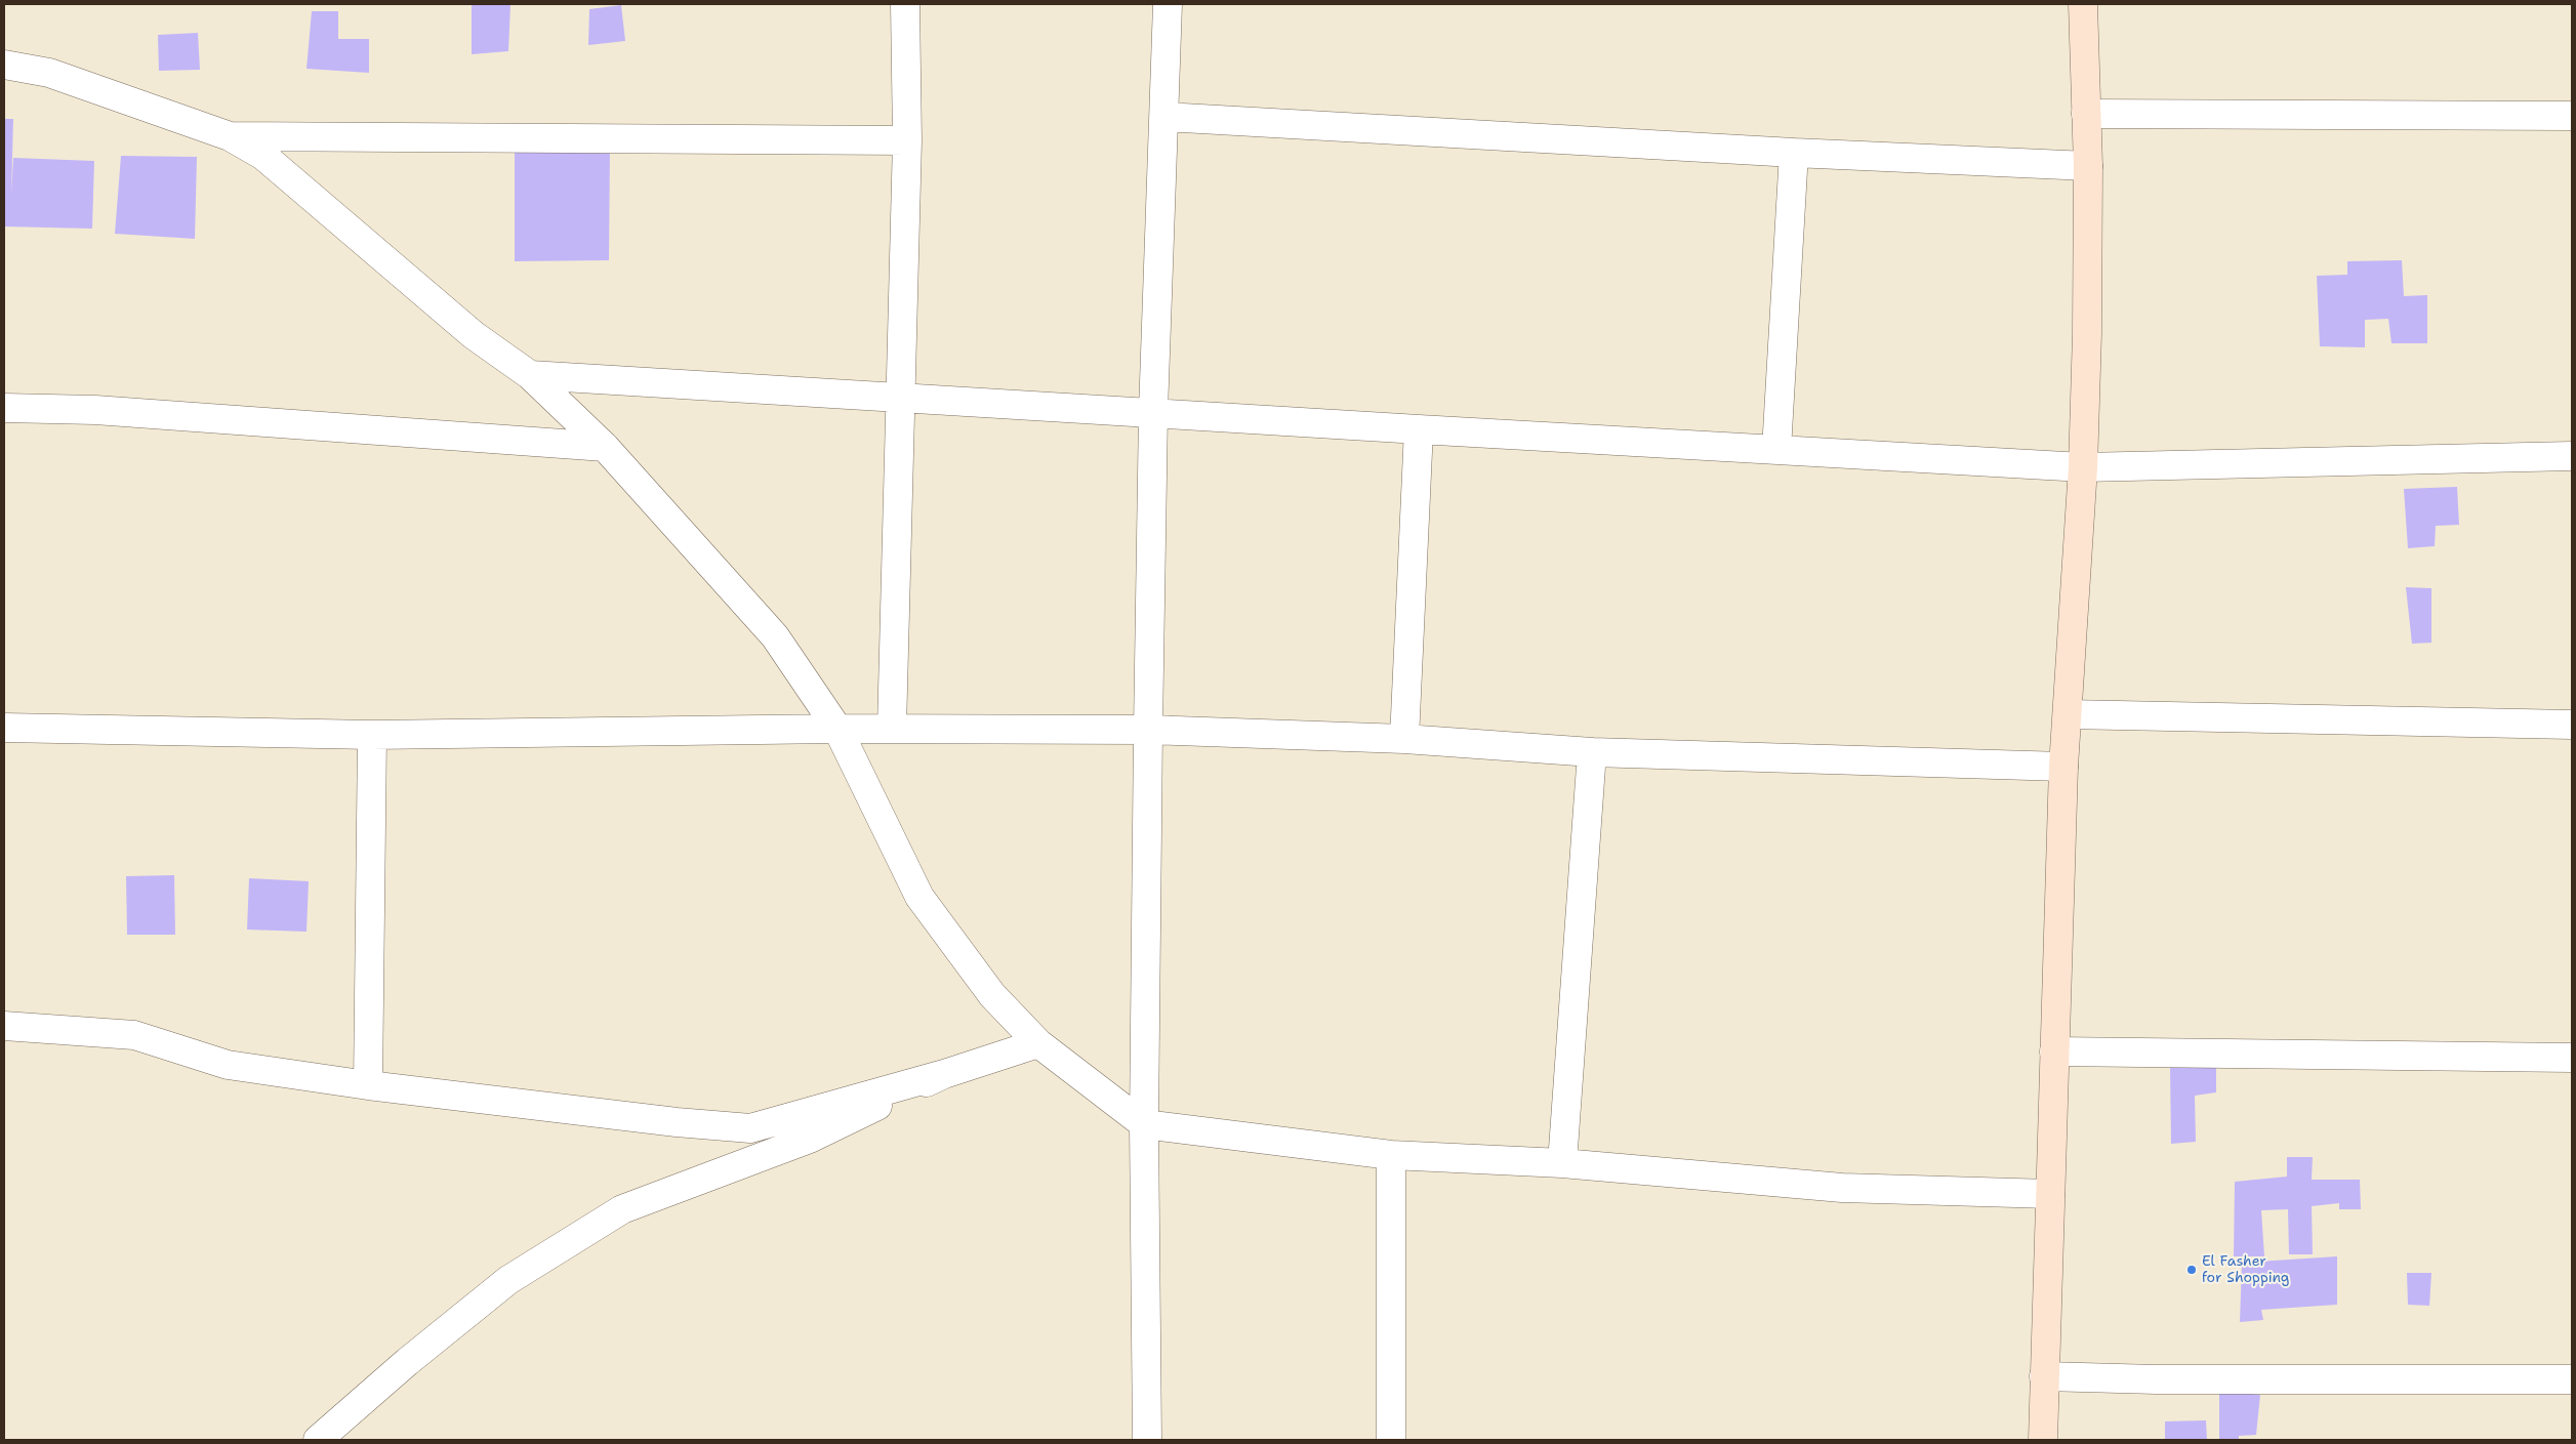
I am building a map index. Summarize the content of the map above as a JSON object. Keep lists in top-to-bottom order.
{
  "places": ["El Fasher for Shopping"]
}
